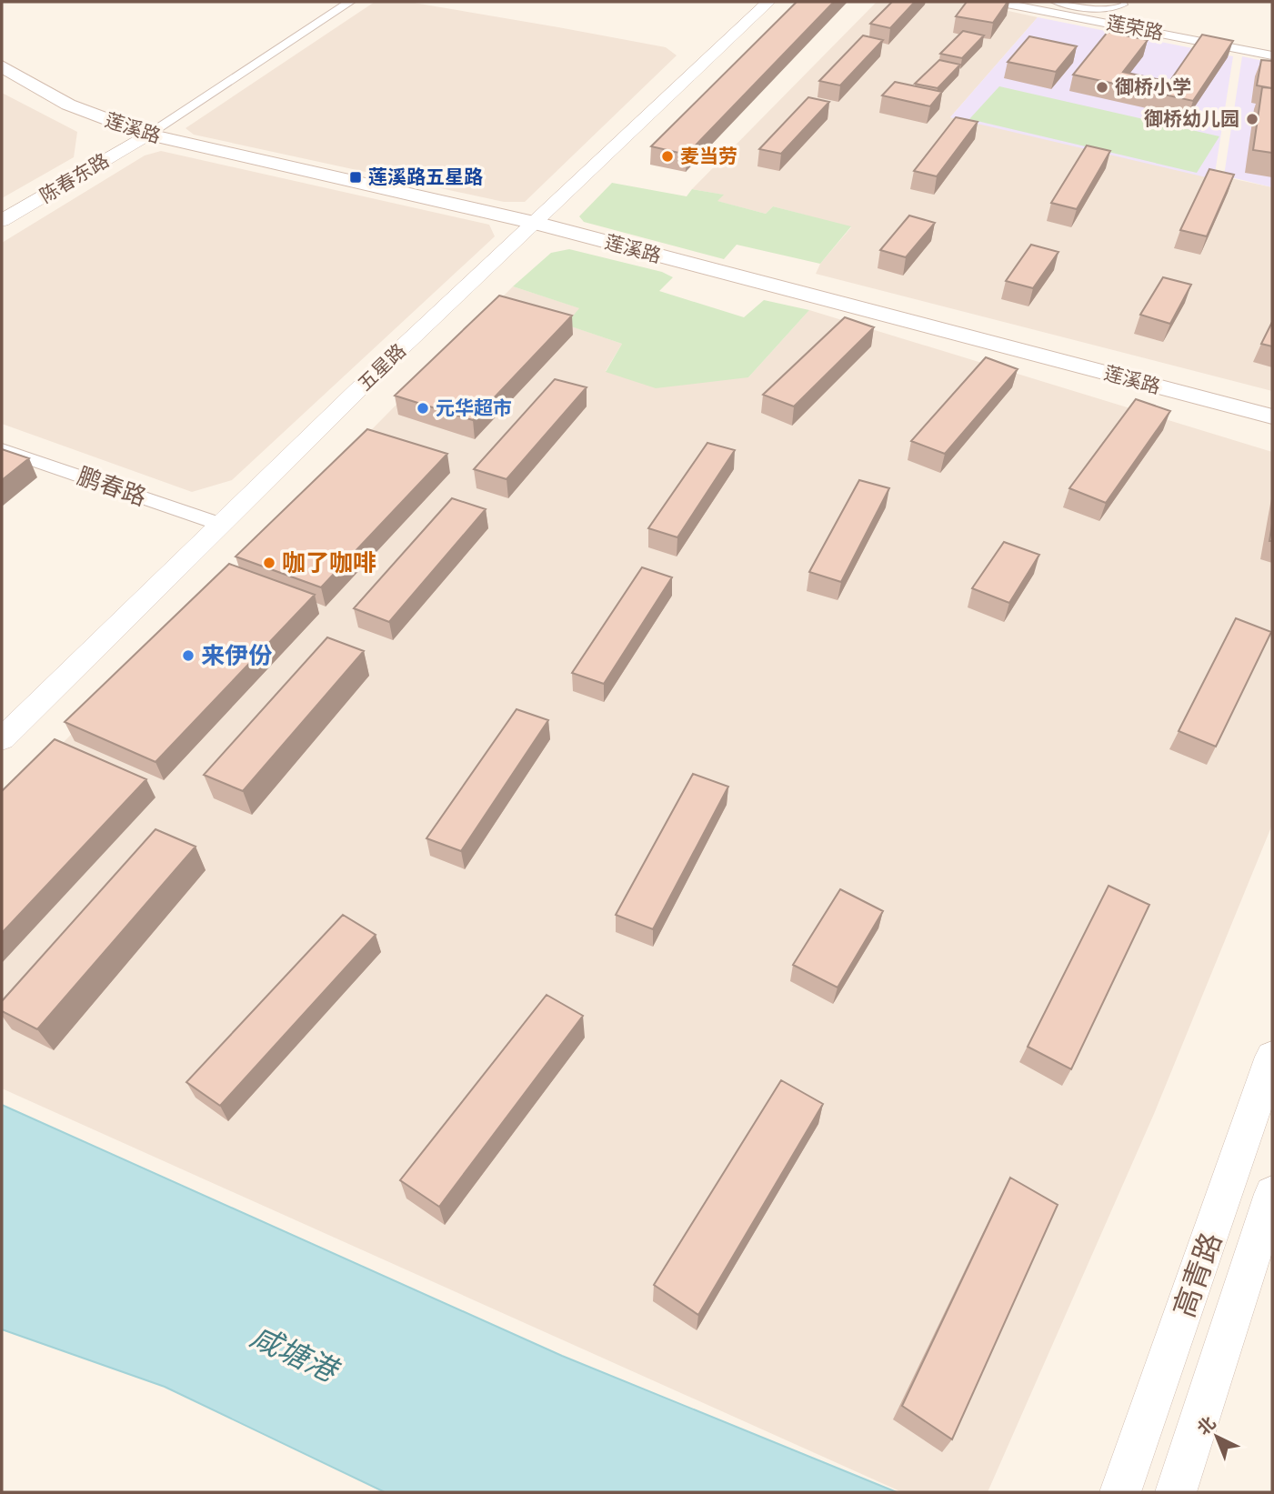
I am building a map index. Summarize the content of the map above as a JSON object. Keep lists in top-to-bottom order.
{
  "streets": {
    "main road": ["莲溪路"],
    "street": [
      "莲荣路",
      "陈春东路",
      "五星路",
      "鹏春路",
      "高青路"
    ]
  },
  "crossings": [
    ["莲溪路", "陈春东路"],
    ["莲溪路", "五星路"],
    ["五星路", "鹏春路"]
  ],
  "water": ["咸塘港"],
  "places": {
    "other": [
      "御桥小学",
      "御桥幼儿园",
      "麦当劳",
      "元华超市",
      "咖了咖啡",
      "来伊份"
    ],
    "transit": ["莲溪路五星路"]
  },
  "north": "top left"
}
